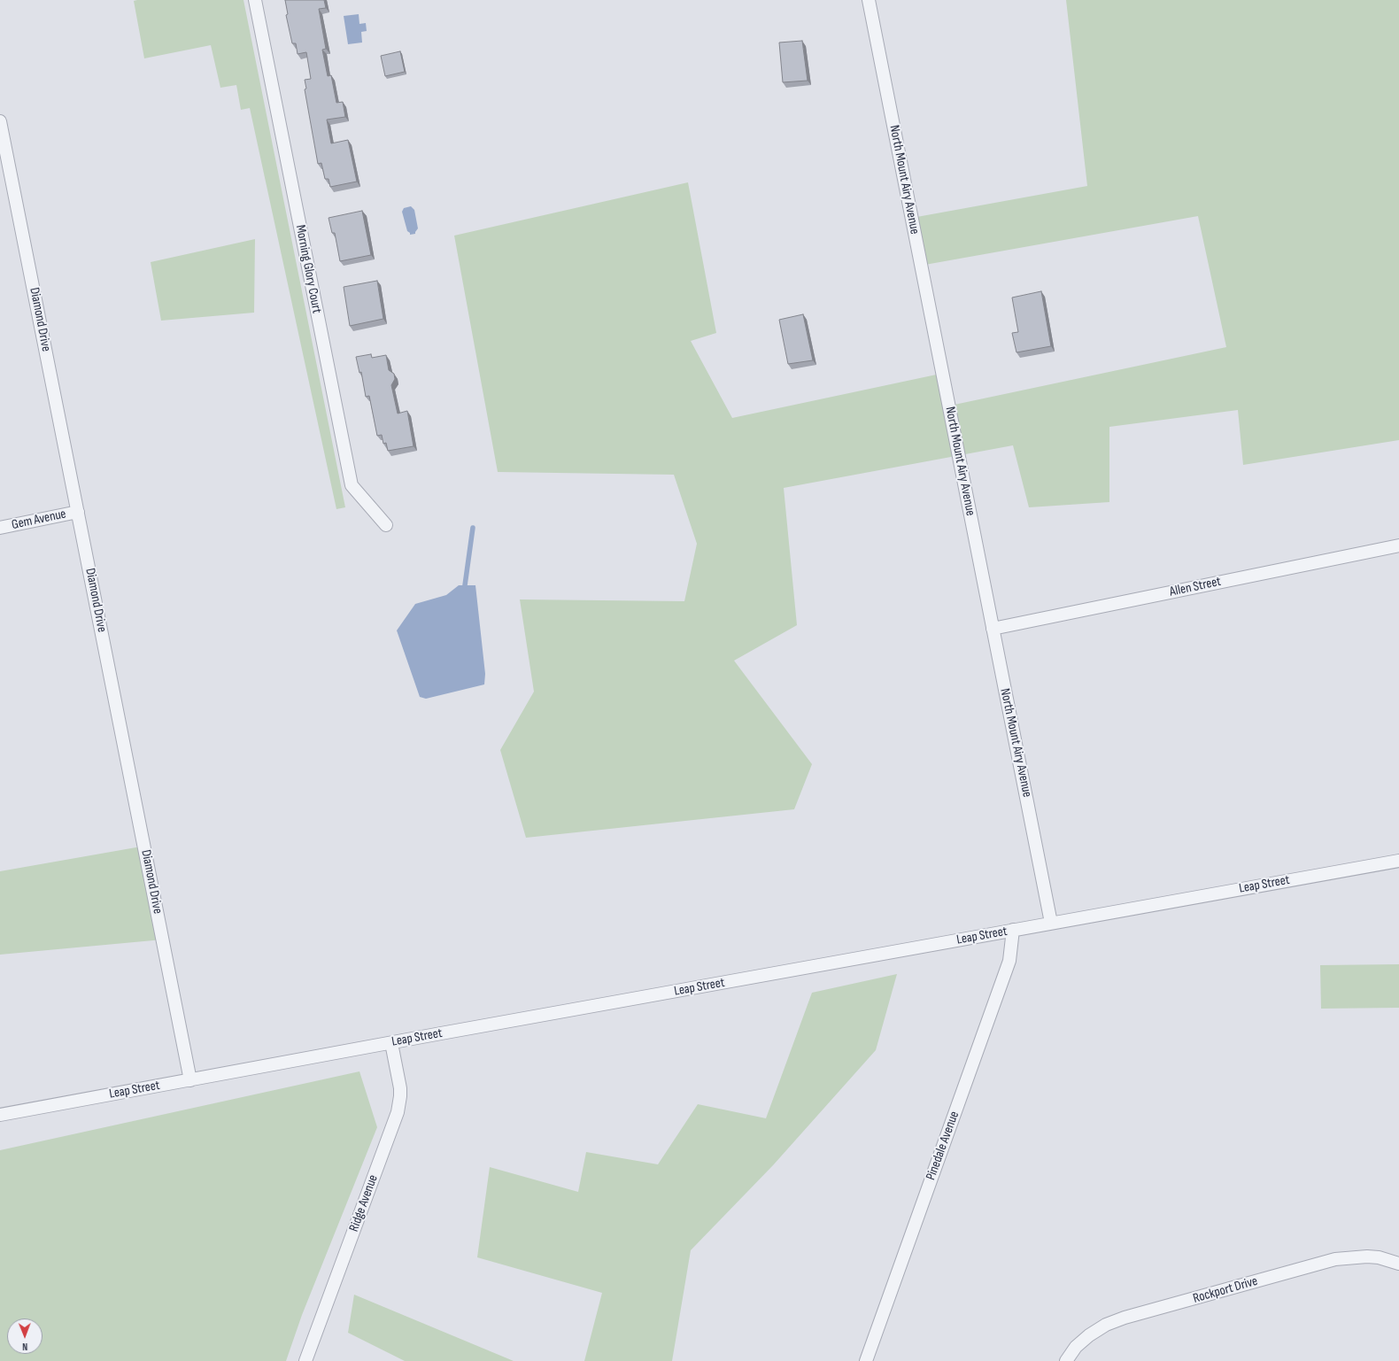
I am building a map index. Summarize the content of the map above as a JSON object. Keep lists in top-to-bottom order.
{
  "streets": {
    "street": [
      "North Mount Airy Avenue",
      "Morning Glory Court",
      "Diamond Drive",
      "Gem Avenue",
      "Allen Street",
      "Leap Street",
      "Pinedale Avenue",
      "Ridge Avenue",
      "Rockport Drive"
    ]
  },
  "crossings": [
    ["North Mount Airy Avenue", "Allen Street"],
    ["North Mount Airy Avenue", "Leap Street"],
    ["Diamond Drive", "Gem Avenue"],
    ["Diamond Drive", "Leap Street"],
    ["Leap Street", "Pinedale Avenue"],
    ["Leap Street", "Ridge Avenue"]
  ],
  "north": "bottom"
}
